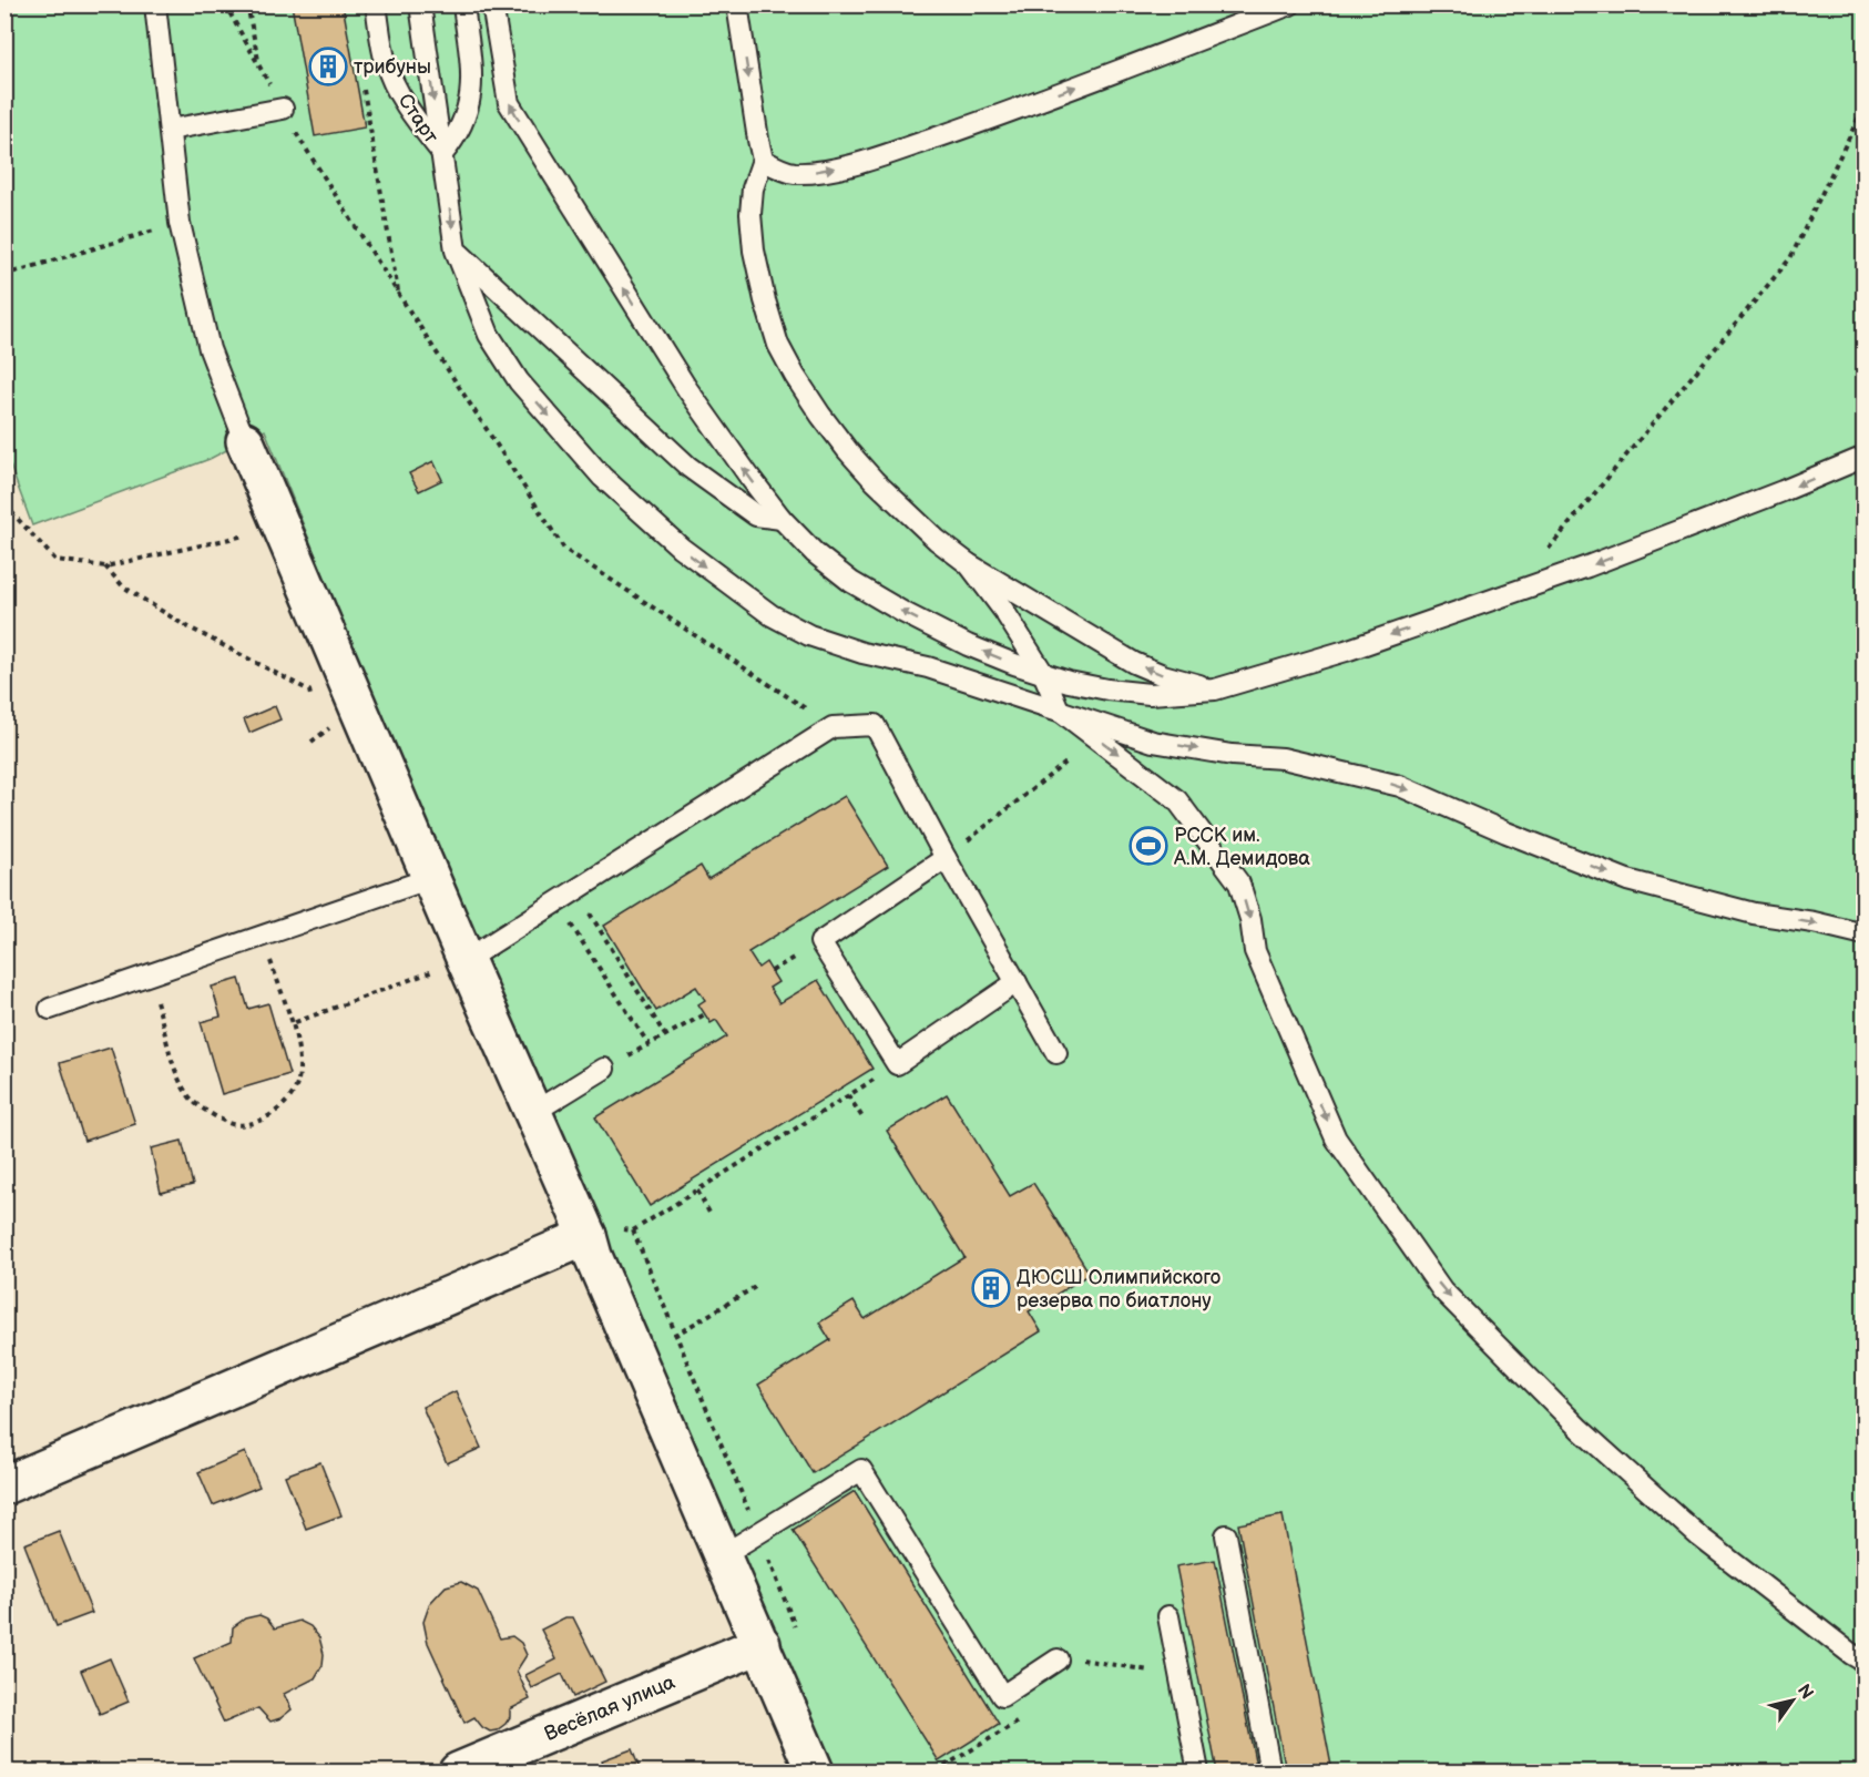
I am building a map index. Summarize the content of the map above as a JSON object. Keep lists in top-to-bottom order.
{
  "streets": {
    "street": ["Весёлая улица"],
    "lane": ["Старт"]
  },
  "places": {
    "building": ["трибуны", "ДЮСШ Олимпийского резерва по биатлону"],
    "sports": ["РССК им. А.М. Демидова"]
  },
  "north": "top right"
}
